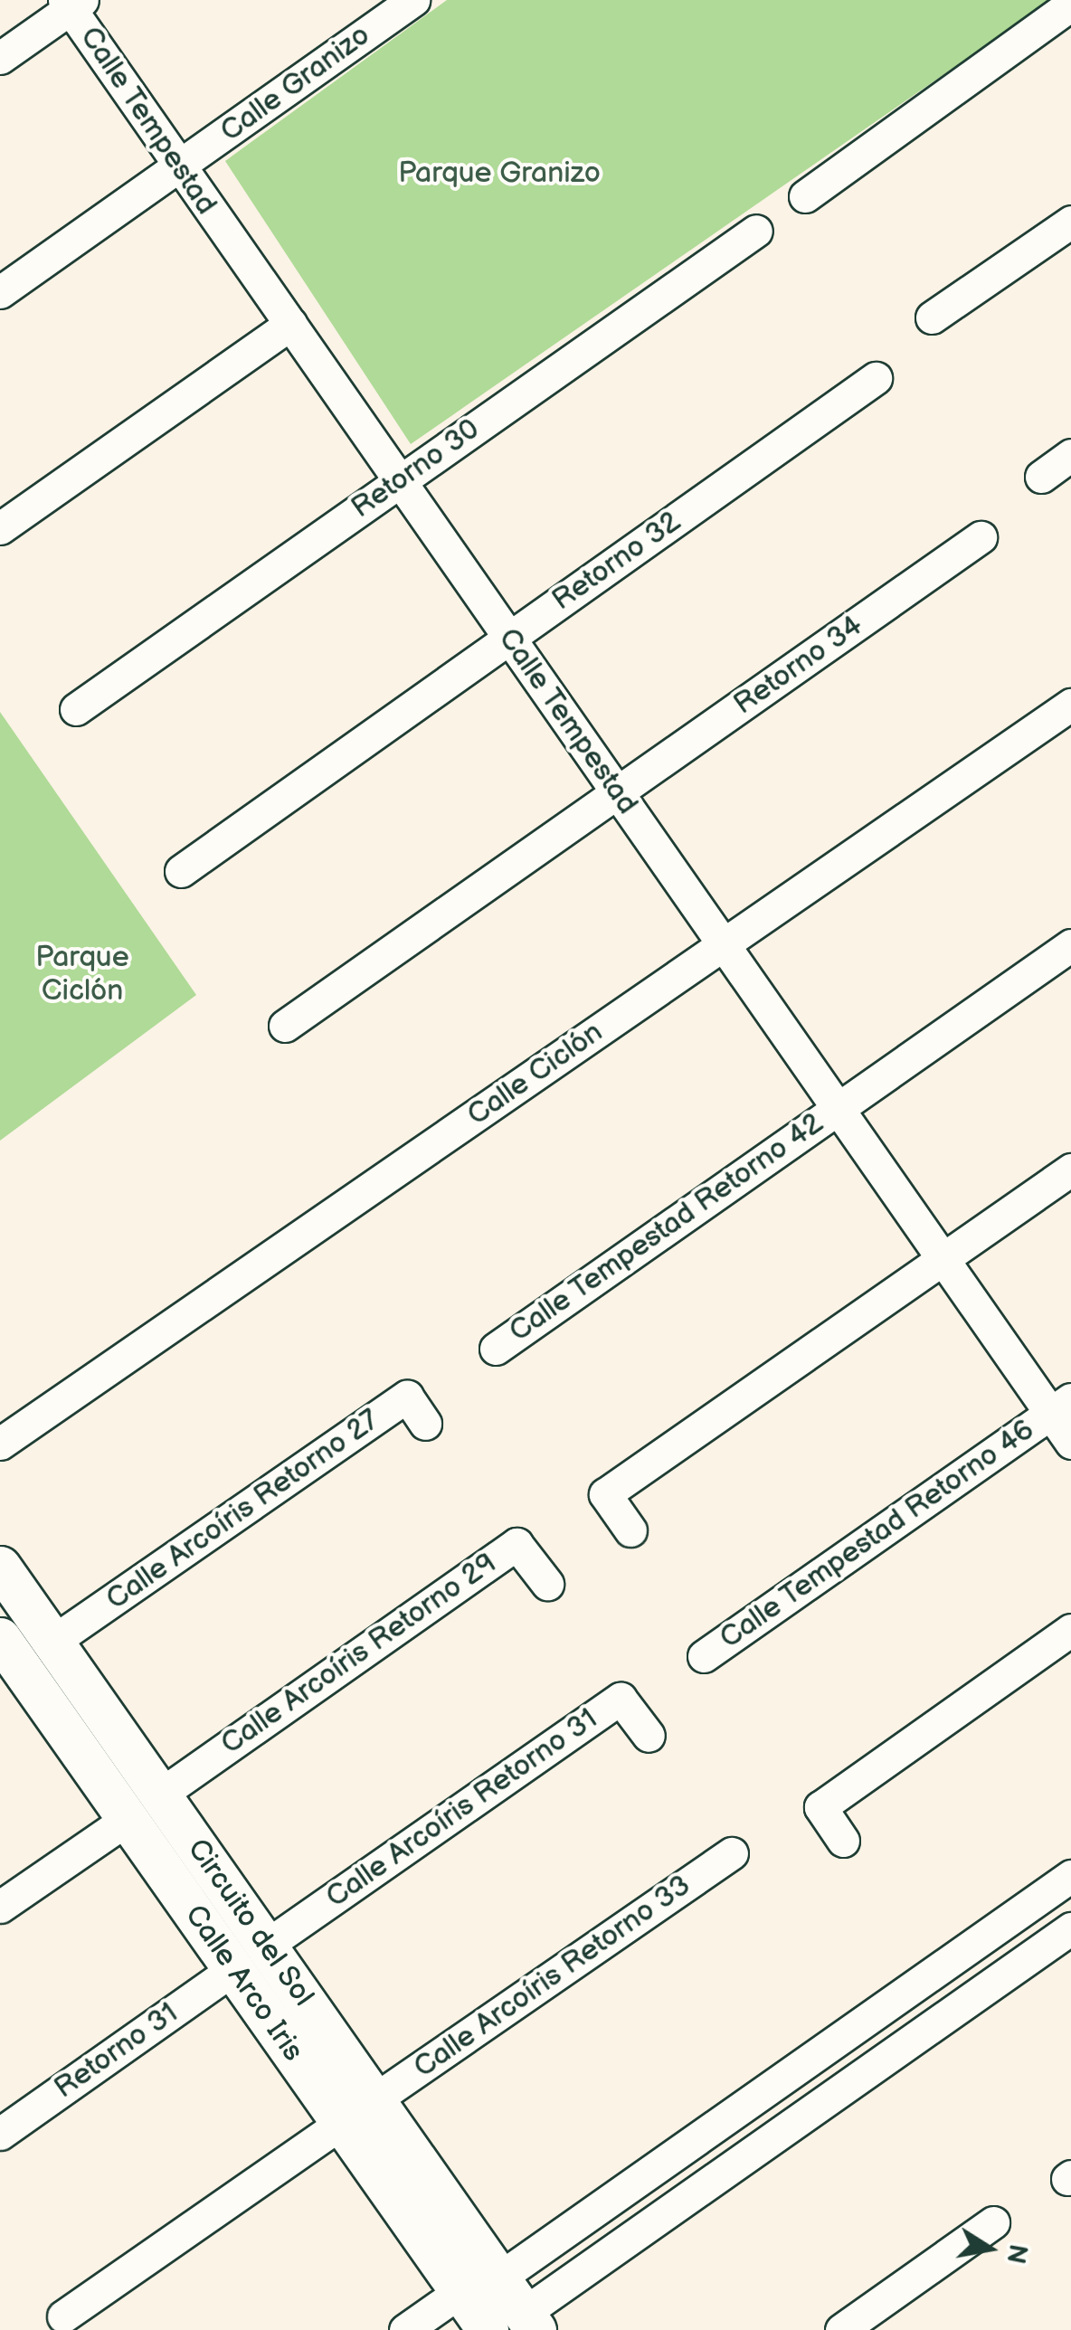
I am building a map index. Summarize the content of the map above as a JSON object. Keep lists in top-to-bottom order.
{
  "streets": {
    "street": [
      "Calle Granizo",
      "Calle Tempestad",
      "Retorno 30",
      "Retorno 32",
      "Retorno 34",
      "Calle Ciclón",
      "Calle Tempestad Retorno 42",
      "Calle Arcoíris Retorno 27",
      "Calle Tempestad Retorno 46",
      "Calle Arcoíris Retorno 29",
      "Calle Arcoíris Retorno 31",
      "Circuito del Sol",
      "Calle Arcoíris Retorno 33",
      "Calle Arco Iris",
      "Retorno 31"
    ]
  },
  "crossings": [
    ["Calle Granizo", "Calle Tempestad"],
    ["Calle Tempestad", "Retorno 30"],
    ["Calle Tempestad", "Retorno 32"],
    ["Calle Tempestad", "Retorno 34"],
    ["Calle Tempestad", "Calle Ciclón"],
    ["Calle Tempestad", "Calle Tempestad Retorno 42"],
    ["Calle Tempestad", "Calle Tempestad Retorno 46"],
    ["Calle Arcoíris Retorno 27", "Circuito del Sol"],
    ["Calle Arcoíris Retorno 29", "Circuito del Sol"],
    ["Calle Arcoíris Retorno 31", "Circuito del Sol"],
    ["Calle Arcoíris Retorno 31", "Calle Arco Iris"],
    ["Calle Arcoíris Retorno 31", "Retorno 31"],
    ["Circuito del Sol", "Calle Arco Iris"],
    ["Circuito del Sol", "Retorno 31"],
    ["Calle Arcoíris Retorno 33", "Calle Arco Iris"],
    ["Calle Arco Iris", "Retorno 31"]
  ],
  "parks": ["Parque Granizo", "Parque Ciclón"],
  "north": "right"
}
